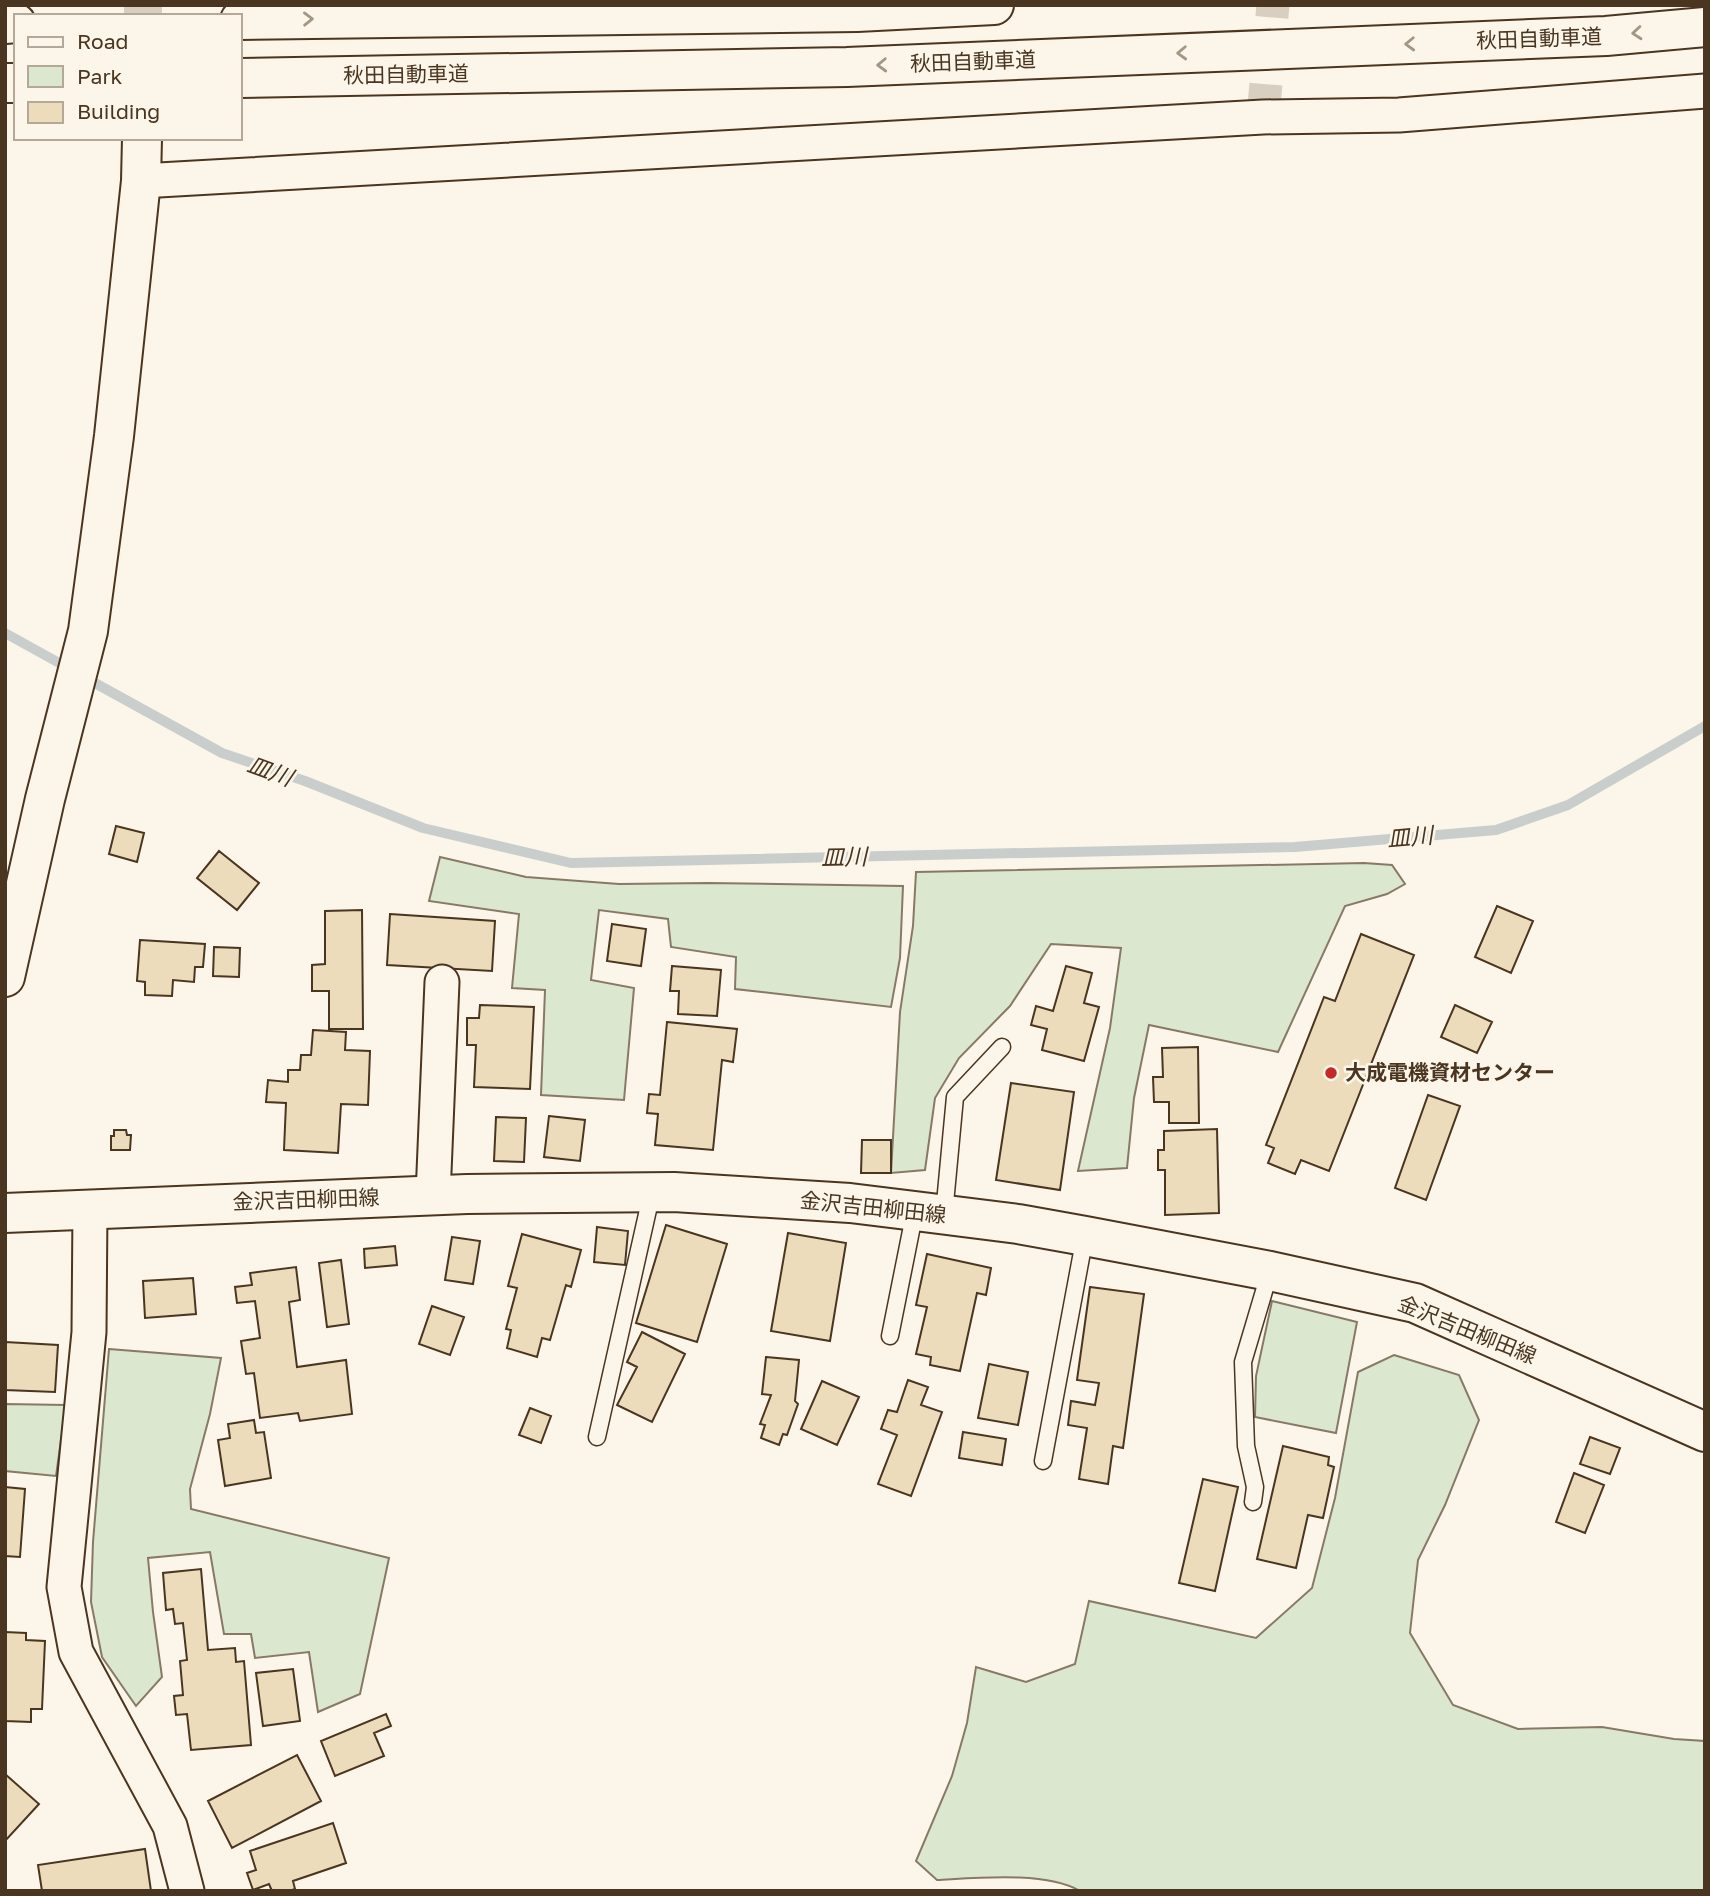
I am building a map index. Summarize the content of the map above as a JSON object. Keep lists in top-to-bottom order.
{
  "streets": {
    "main road": ["秋田自動車道", "金沢吉田柳田線"]
  },
  "water": ["皿川"],
  "places": ["大成電機資材センター"],
  "legend": ["Road", "Park", "Building"]
}
